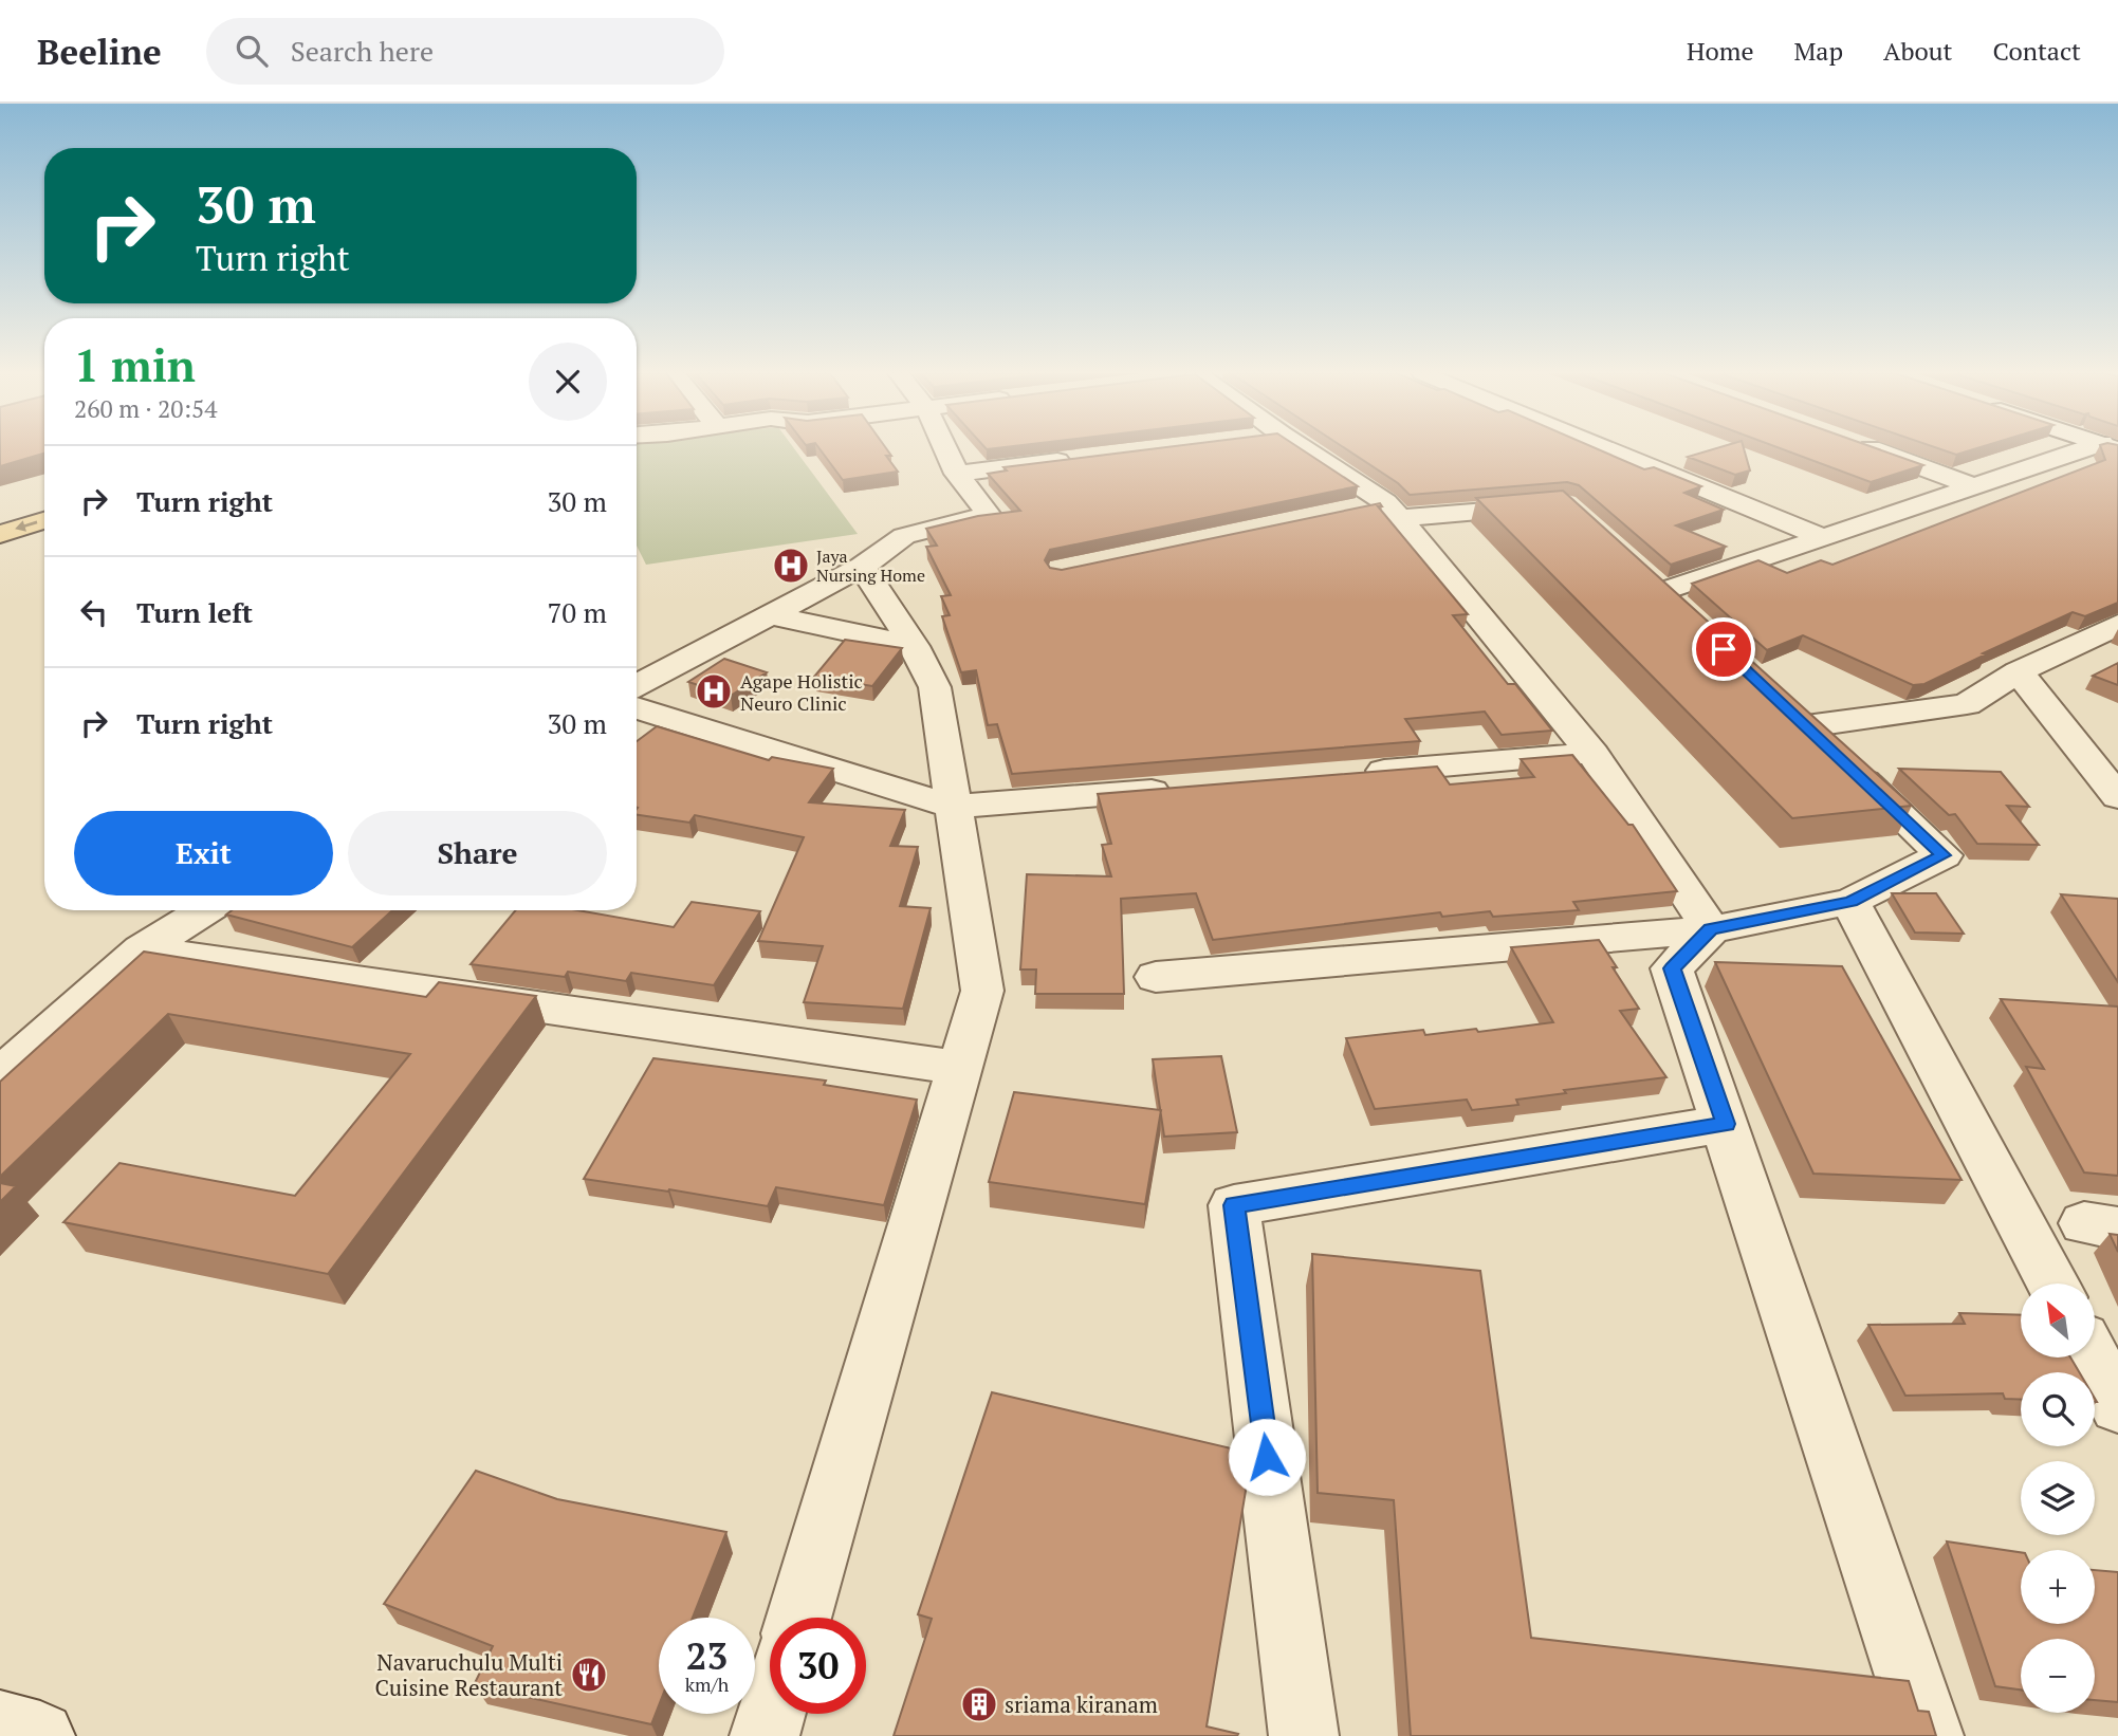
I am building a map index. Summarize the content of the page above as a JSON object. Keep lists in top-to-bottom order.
{
  "places": {
    "hospital": ["Jaya Nursing Home", "Agape Holistic Neuro Clinic"],
    "restaurant": ["Navaruchulu Multi Cuisine Restaurant"],
    "building": ["sriama kiranam"]
  },
  "north": "top left",
  "page": {
    "header": "Beeline",
    "search": "Search here",
    "nav": [
      "Home",
      "Map",
      "About",
      "Contact"
    ],
    "turn": ["30 m", "Turn right"],
    "heading": ["1 min", "260 m · 20:54"],
    "list": [
      {
        "name": "Turn right",
        "value": "30 m"
      },
      {
        "name": "Turn left",
        "value": "70 m"
      },
      {
        "name": "Turn right",
        "value": "30 m"
      }
    ],
    "buttons": ["Exit", "Share"],
    "map_buttons": ["+", "−"],
    "speed": "23 km/h",
    "limit": "30"
  }
}
